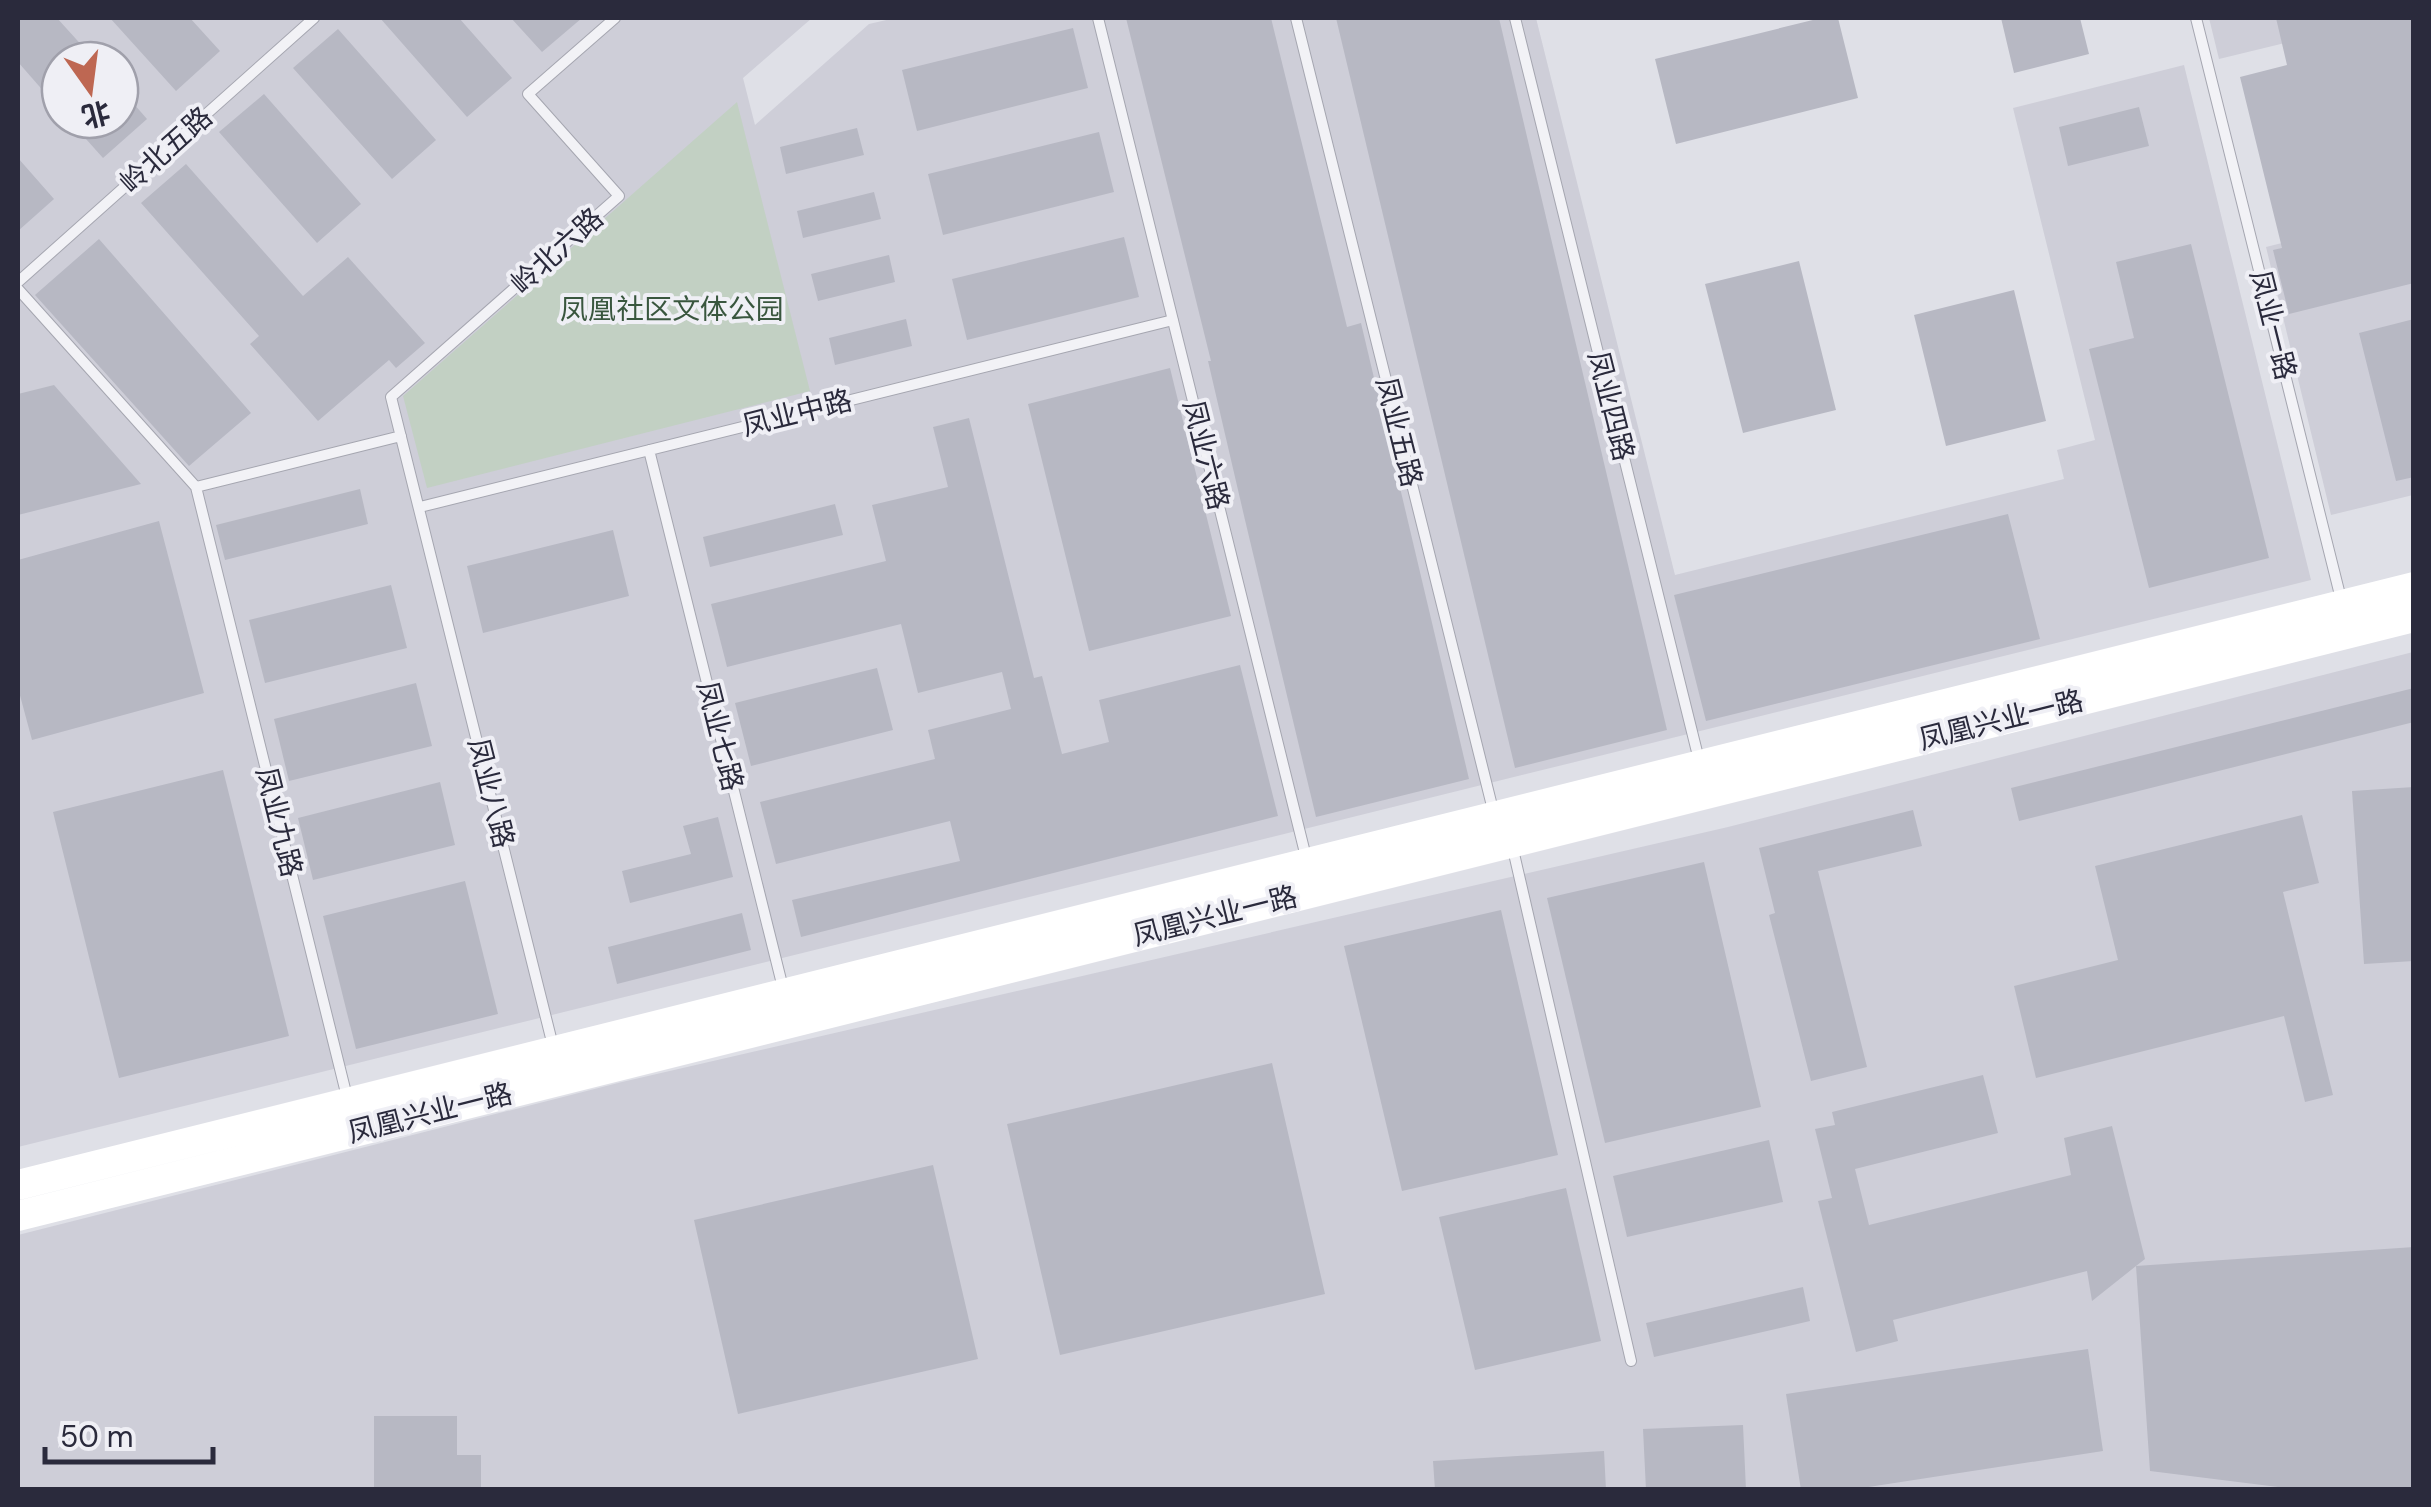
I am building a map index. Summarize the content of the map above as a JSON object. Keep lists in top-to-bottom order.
{
  "streets": {
    "street": ["凤凰兴业一路"],
    "lane": [
      "岭北五路",
      "岭北六路",
      "凤业一路",
      "凤业四路",
      "凤业中路",
      "凤业五路",
      "凤业六路",
      "凤业七路",
      "凤业八路",
      "凤业九路"
    ]
  },
  "crossings": [
    ["岭北五路", "凤业九路"],
    ["岭北六路", "凤业中路"],
    ["岭北六路", "凤业八路"],
    ["凤业一路", "凤凰兴业一路"],
    ["凤业四路", "凤凰兴业一路"],
    ["凤业中路", "凤业六路"],
    ["凤业中路", "凤业七路"],
    ["凤业中路", "凤业八路"],
    ["凤业五路", "凤凰兴业一路"],
    ["凤业六路", "凤凰兴业一路"],
    ["凤凰兴业一路", "凤业七路"],
    ["凤凰兴业一路", "凤业八路"],
    ["凤凰兴业一路", "凤业九路"]
  ],
  "parks": ["凤凰社区文体公园"],
  "scale_bar": "50 m",
  "north": "bottom"
}
